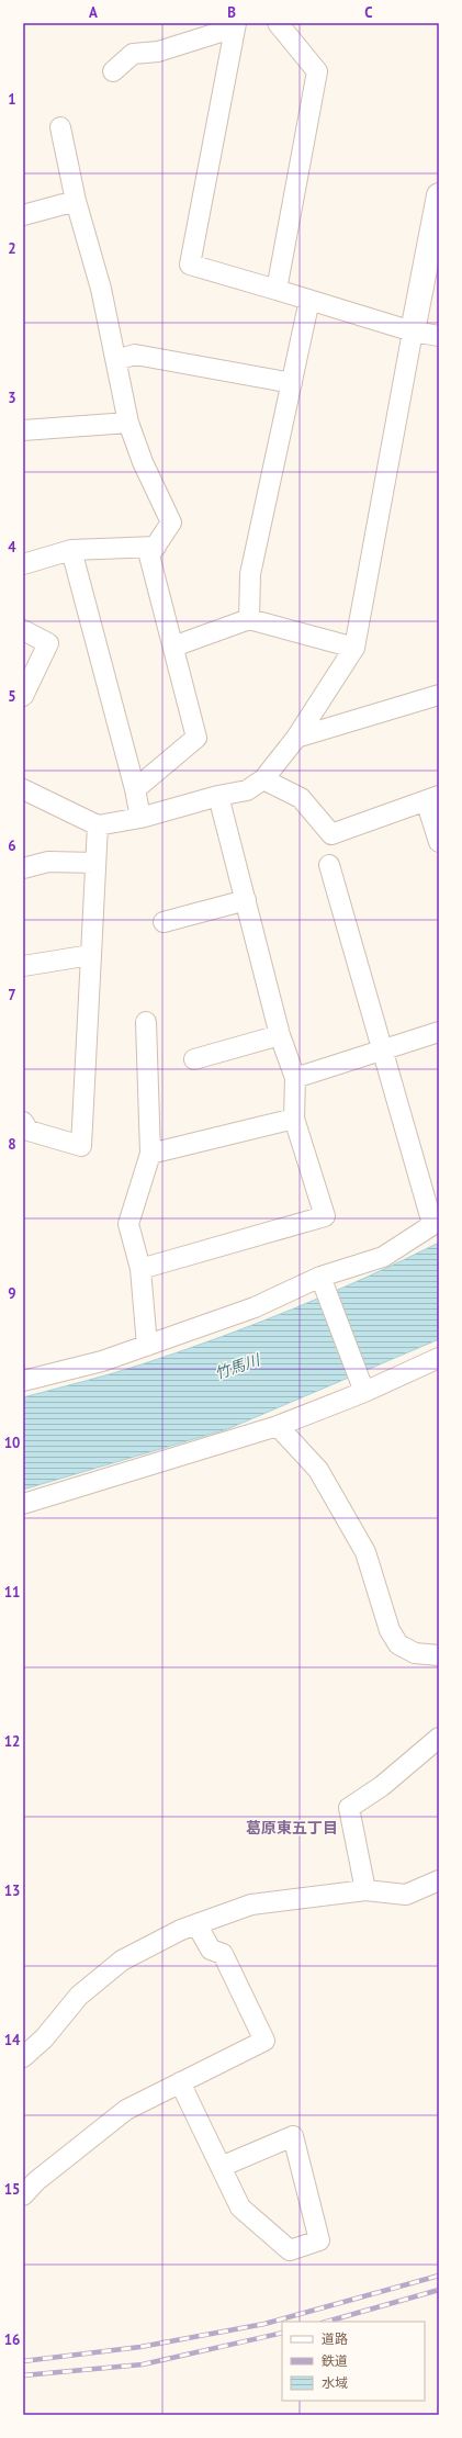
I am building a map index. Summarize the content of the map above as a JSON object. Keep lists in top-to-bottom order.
{
  "districts": ["葛原東五丁目"],
  "water": ["竹馬川"],
  "legend": ["道路", "鉄道", "水域"],
  "grid": {
    "columns": ["A", "B", "C"],
    "rows": [
      "1",
      "2",
      "3",
      "4",
      "5",
      "6",
      "7",
      "8",
      "9",
      "10",
      "11",
      "12",
      "13",
      "14",
      "15",
      "16"
    ]
  }
}
